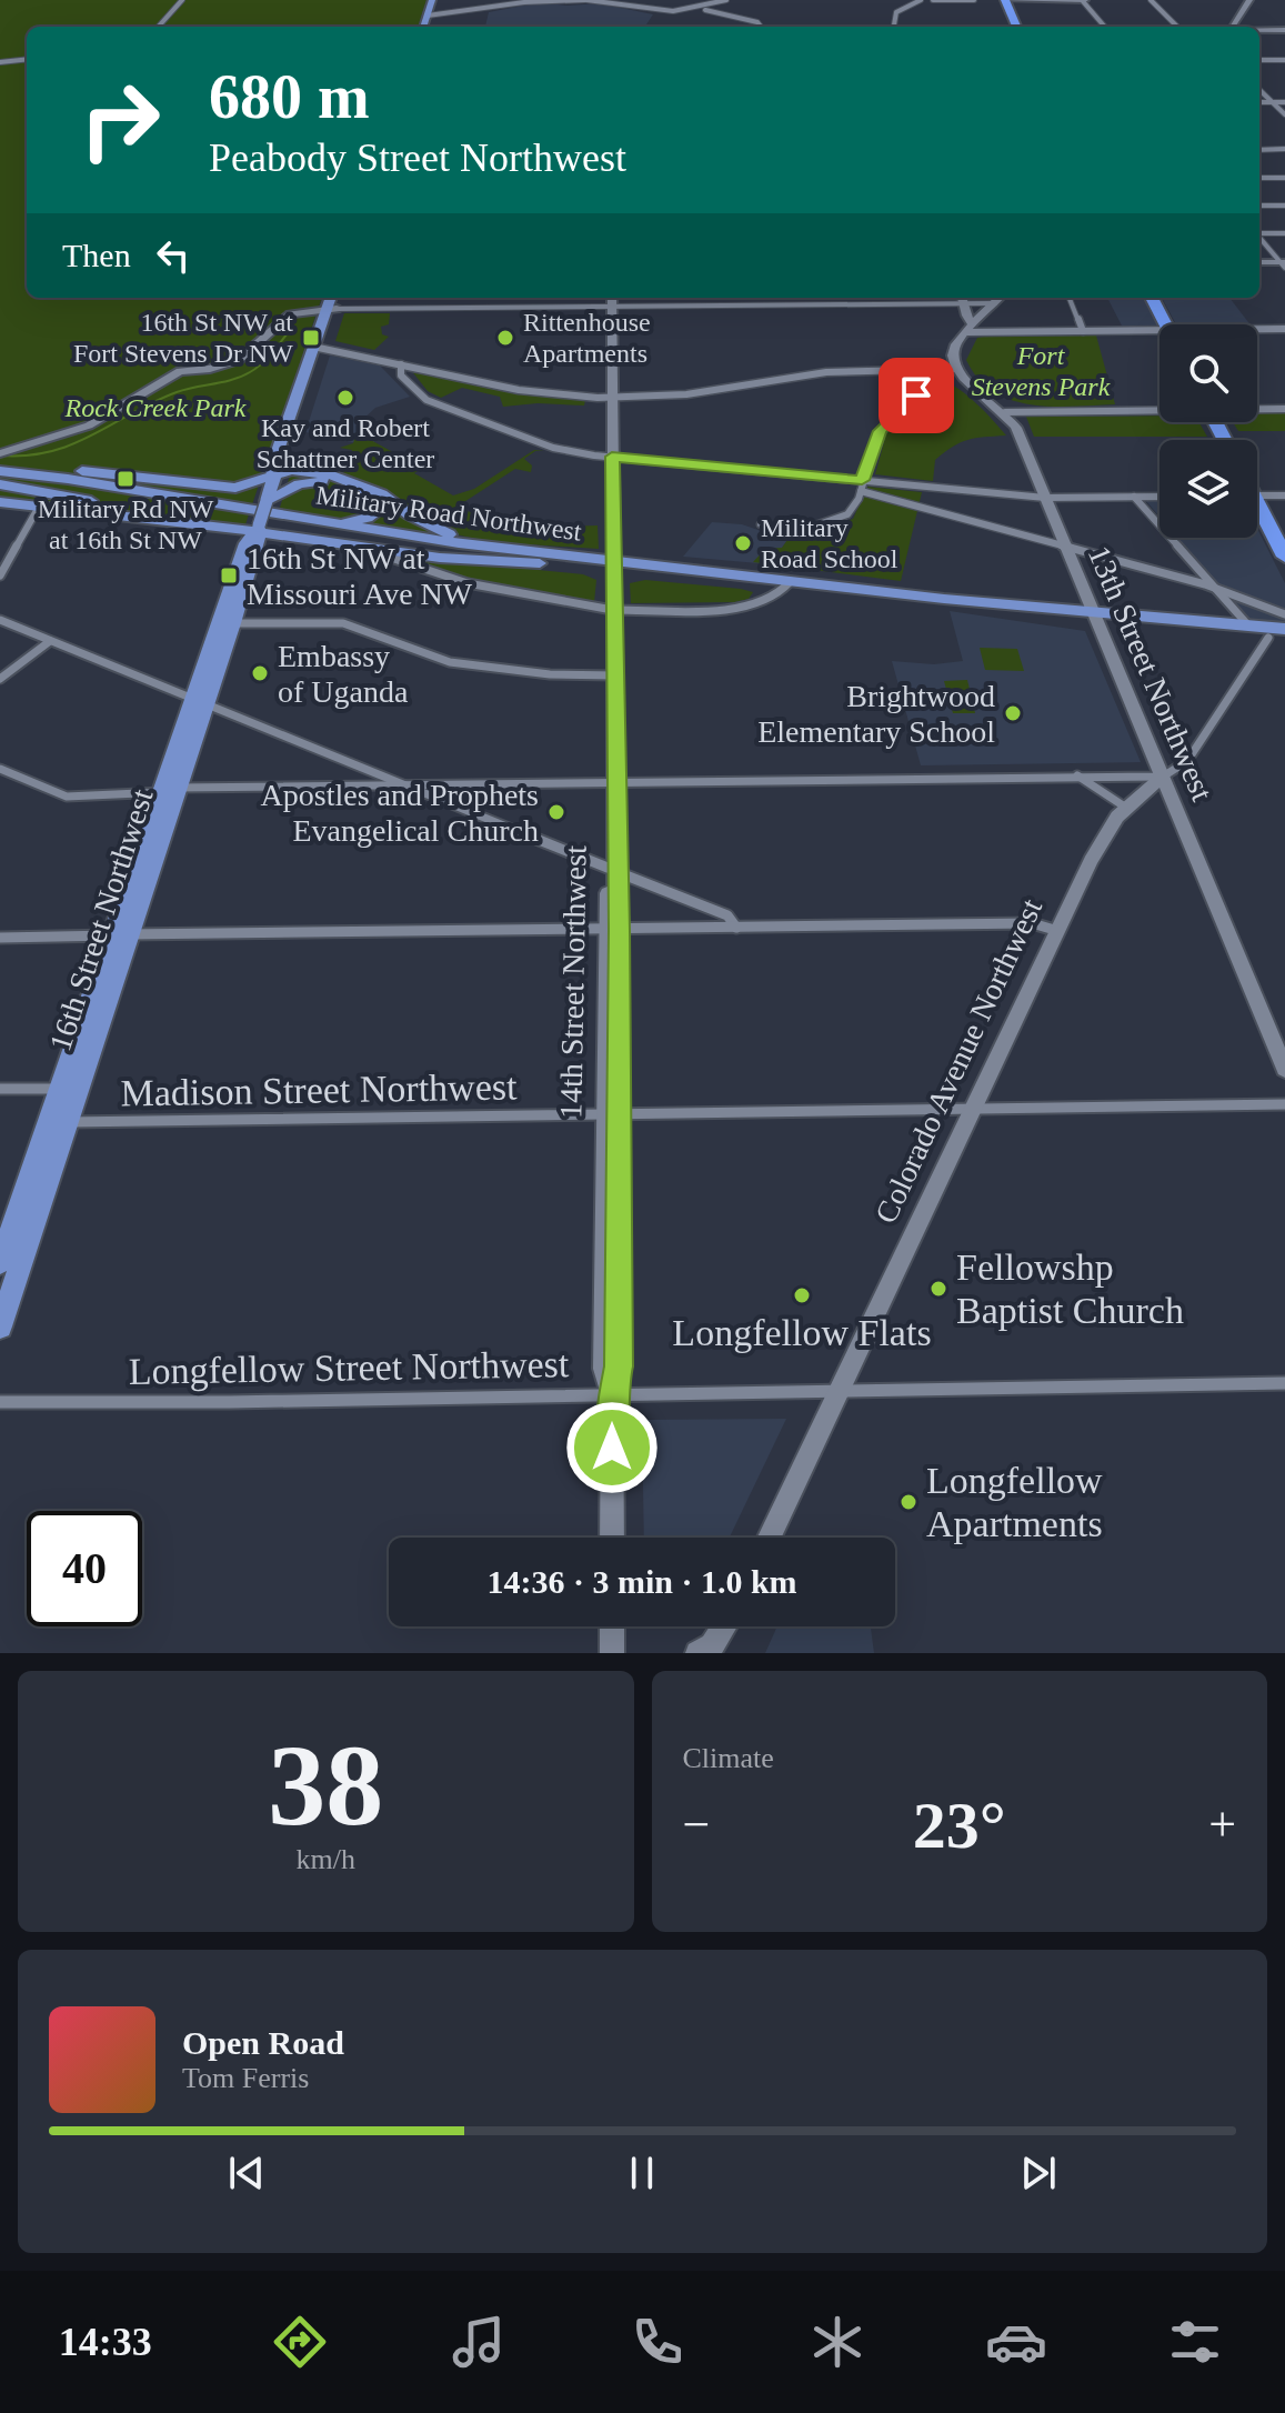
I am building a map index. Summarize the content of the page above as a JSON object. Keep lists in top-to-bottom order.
{
  "streets": {
    "main road": ["Military Road Northwest", "16th Street Northwest"],
    "street": [
      "13th Street Northwest",
      "14th Street Northwest",
      "Colorado Avenue Northwest",
      "Madison Street Northwest",
      "Longfellow Street Northwest"
    ]
  },
  "crossings": [
    ["Military Road Northwest", "13th Street Northwest"],
    ["Military Road Northwest", "14th Street Northwest"],
    ["13th Street Northwest", "Colorado Avenue Northwest"],
    ["16th Street Northwest", "Madison Street Northwest"],
    ["14th Street Northwest", "Madison Street Northwest"],
    ["14th Street Northwest", "Longfellow Street Northwest"],
    ["Colorado Avenue Northwest", "Madison Street Northwest"],
    ["Colorado Avenue Northwest", "Longfellow Street Northwest"]
  ],
  "parks": ["Fort Stevens Park", "Rock Creek Park"],
  "places": {
    "transit": ["16th St NW at Fort Stevens Dr NW", "Military Rd NW at 16th St NW", "16th St NW at Missouri Ave NW"],
    "other": [
      "Rittenhouse Apartments",
      "Kay and Robert Schattner Center",
      "Military Road School",
      "Embassy of Uganda",
      "Brightwood Elementary School",
      "Apostles and Prophets Evangelical Church",
      "Fellowshp Baptist Church",
      "Longfellow Flats",
      "Longfellow Apartments"
    ]
  },
  "page": {
    "turn": ["680 m", "Peabody Street Northwest"],
    "then": "Then",
    "limit": "40",
    "trip": "14:36 · 3 min · 1.0 km",
    "tile": [
      ["38", "km/h"],
      "Climate"
    ],
    "heat": ["−", "23°", "+"],
    "song": ["Open Road", "Tom Ferris"],
    "tabs": "14:33"
  }
}
